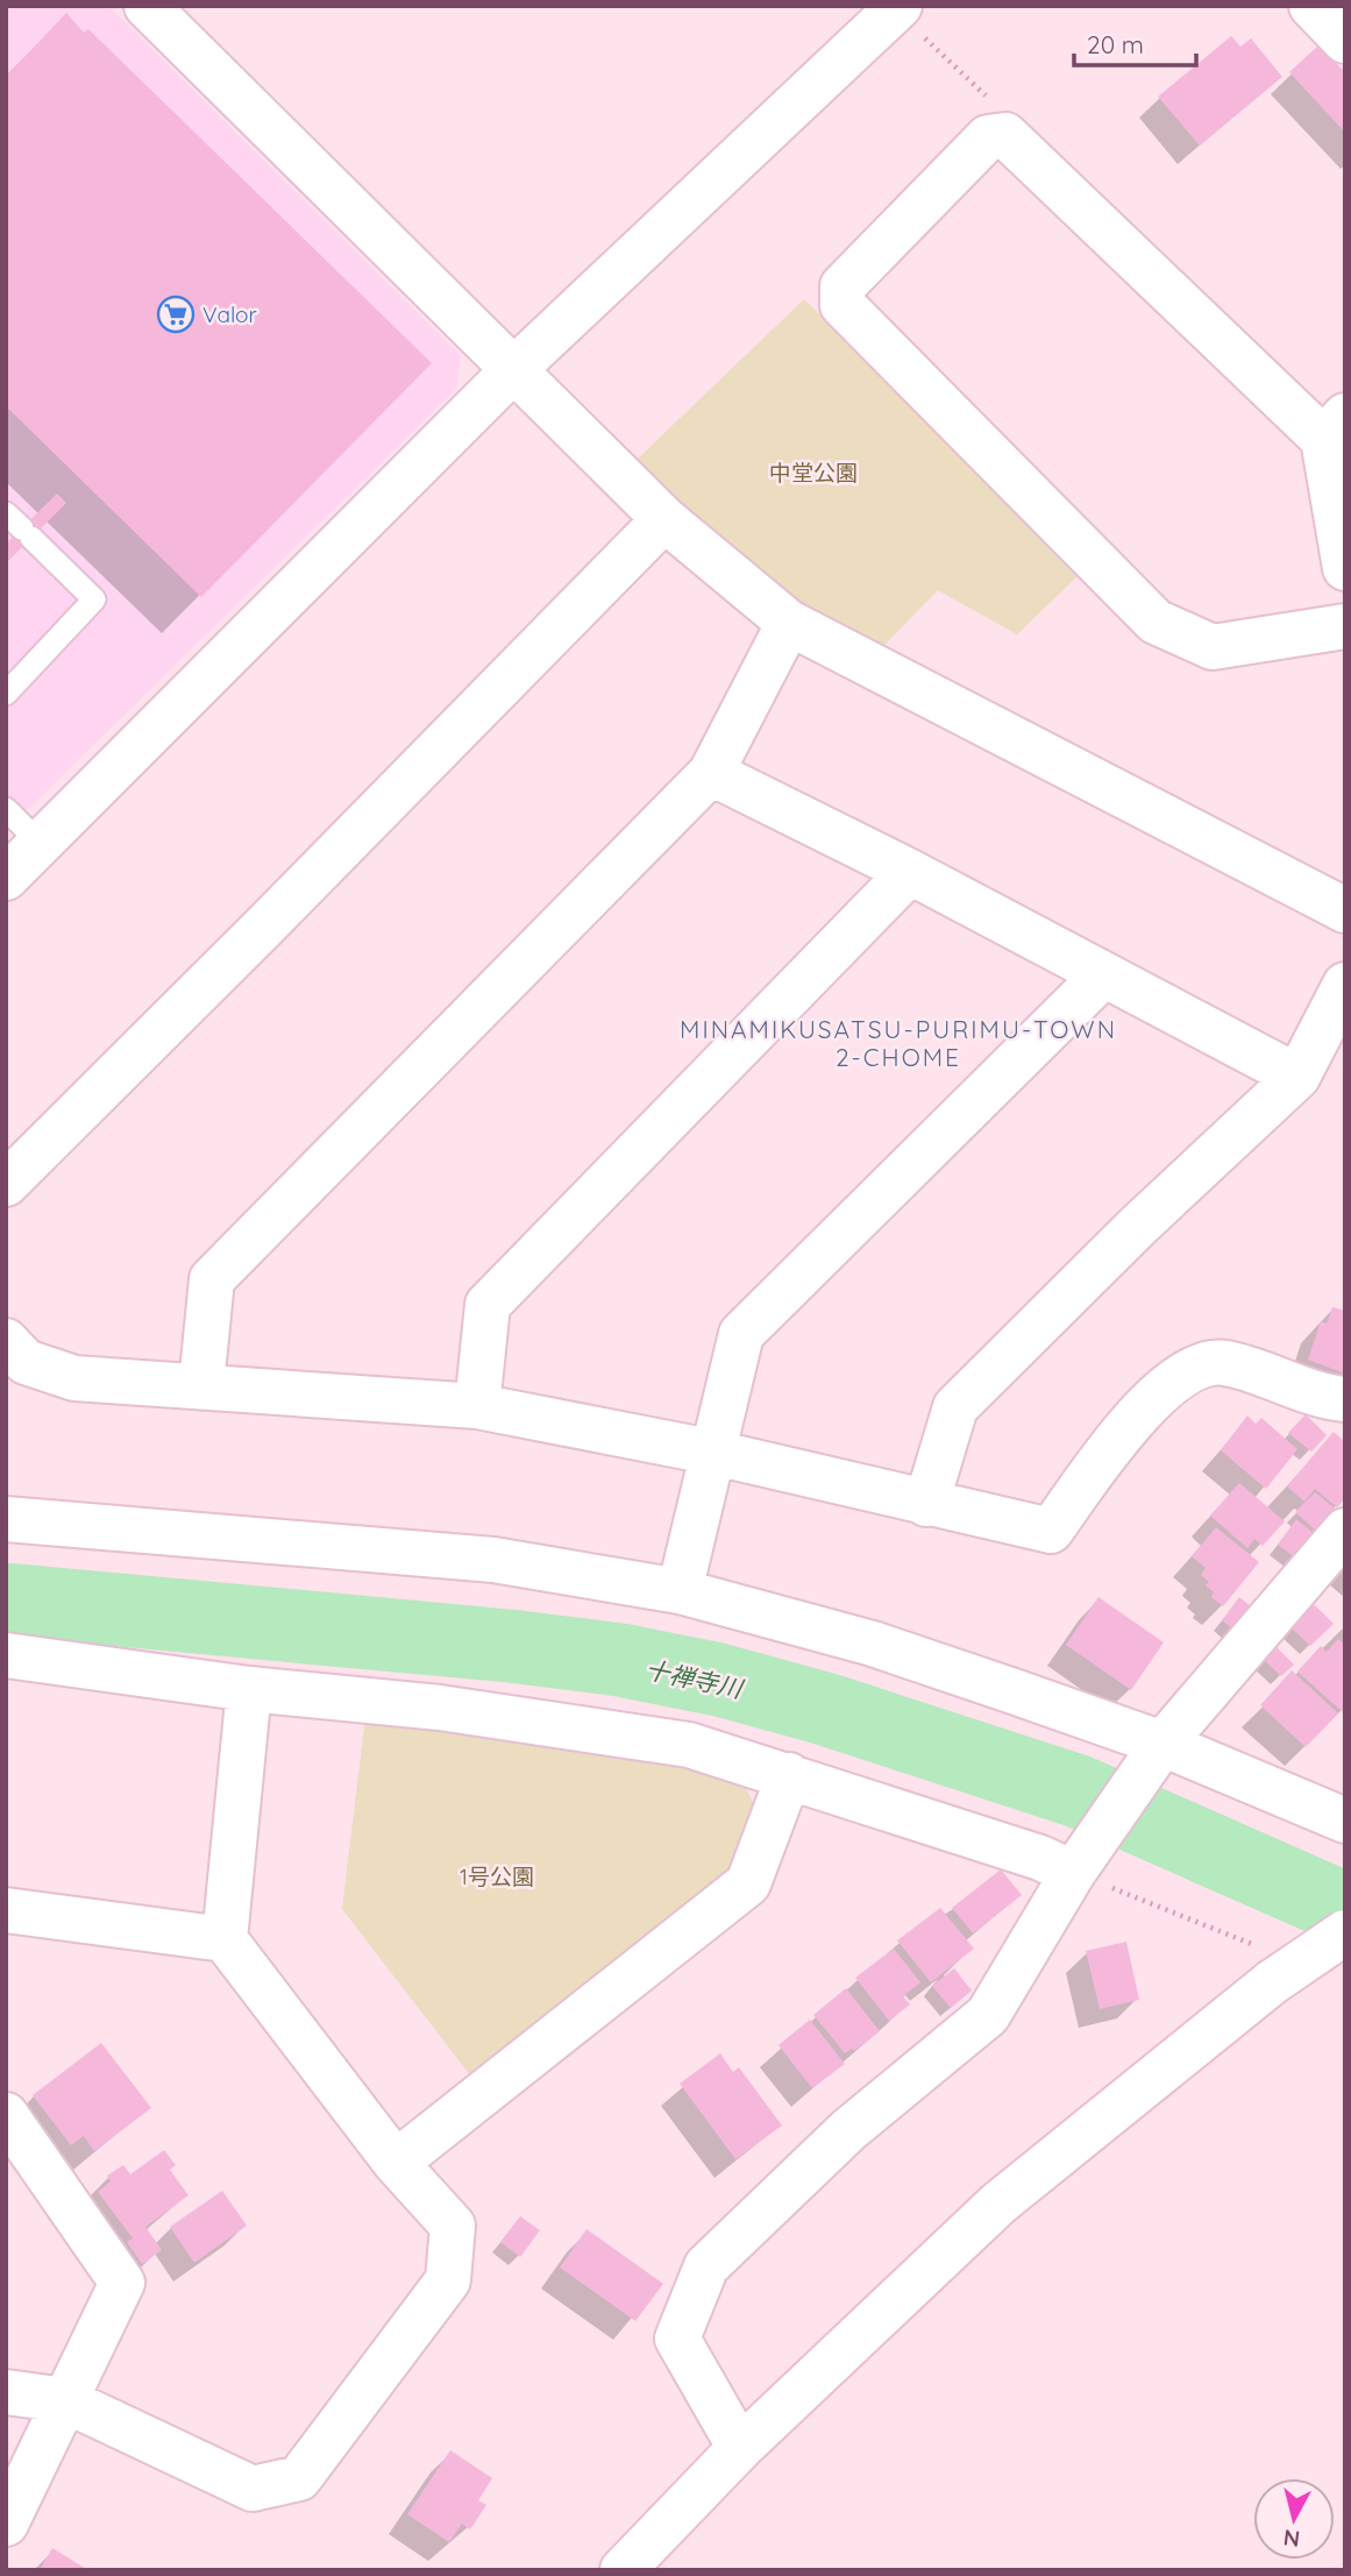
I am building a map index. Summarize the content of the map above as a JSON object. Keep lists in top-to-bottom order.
{
  "districts": ["MINAMIKUSATSU-PURIMU-TOWN 2-CHOME"],
  "water": ["十禅寺川"],
  "parks": ["中堂公園", "1号公園"],
  "places": {
    "supermarket": ["Valor"]
  },
  "scale_bar": "20 m",
  "north": "bottom"
}
